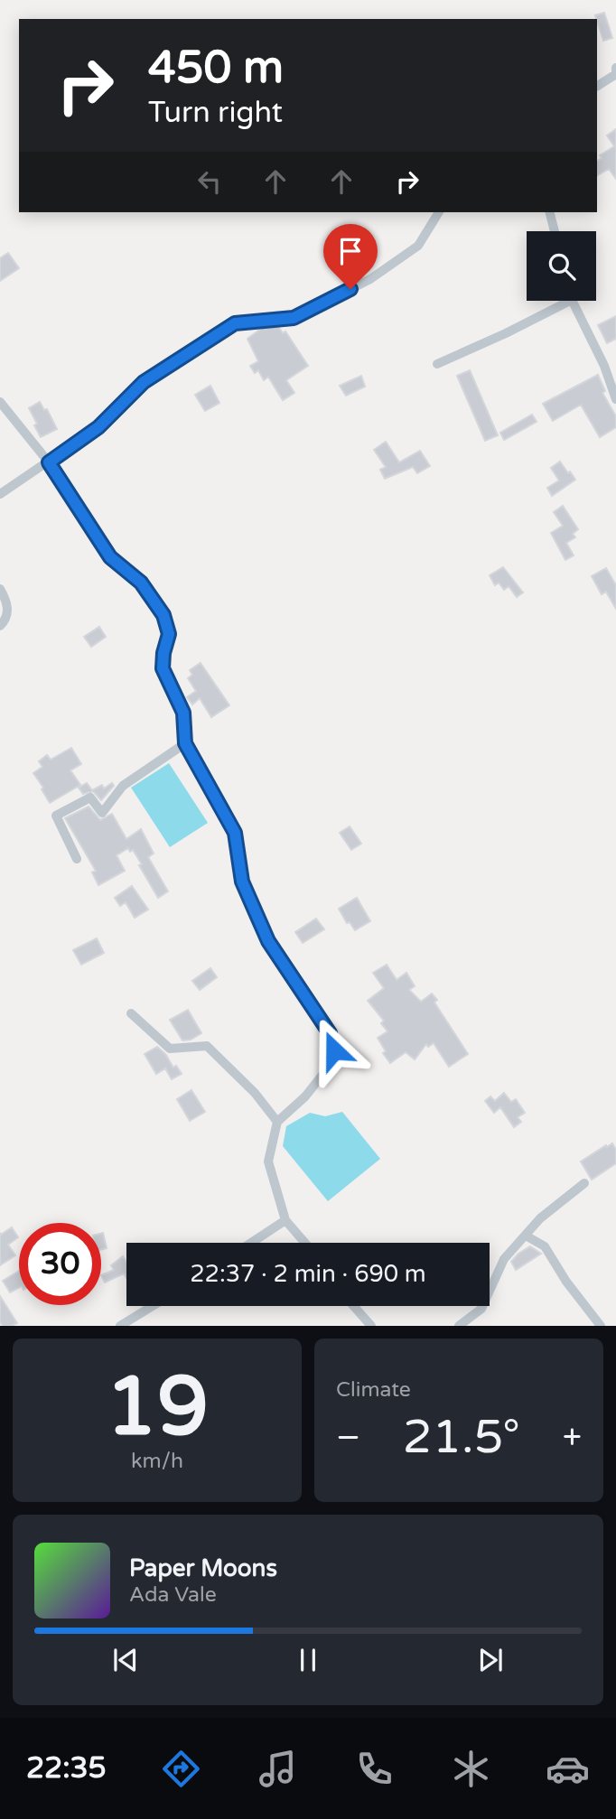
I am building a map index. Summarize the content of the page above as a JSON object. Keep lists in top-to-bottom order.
{
  "page": {
    "turn": ["450 m", "Turn right"],
    "limit": "30",
    "trip": "22:37 · 2 min · 690 m",
    "tile": [
      ["19", "km/h"],
      "Climate"
    ],
    "heat": ["−", "21.5°", "+"],
    "song": ["Paper Moons", "Ada Vale"],
    "tabs": "22:35"
  }
}
